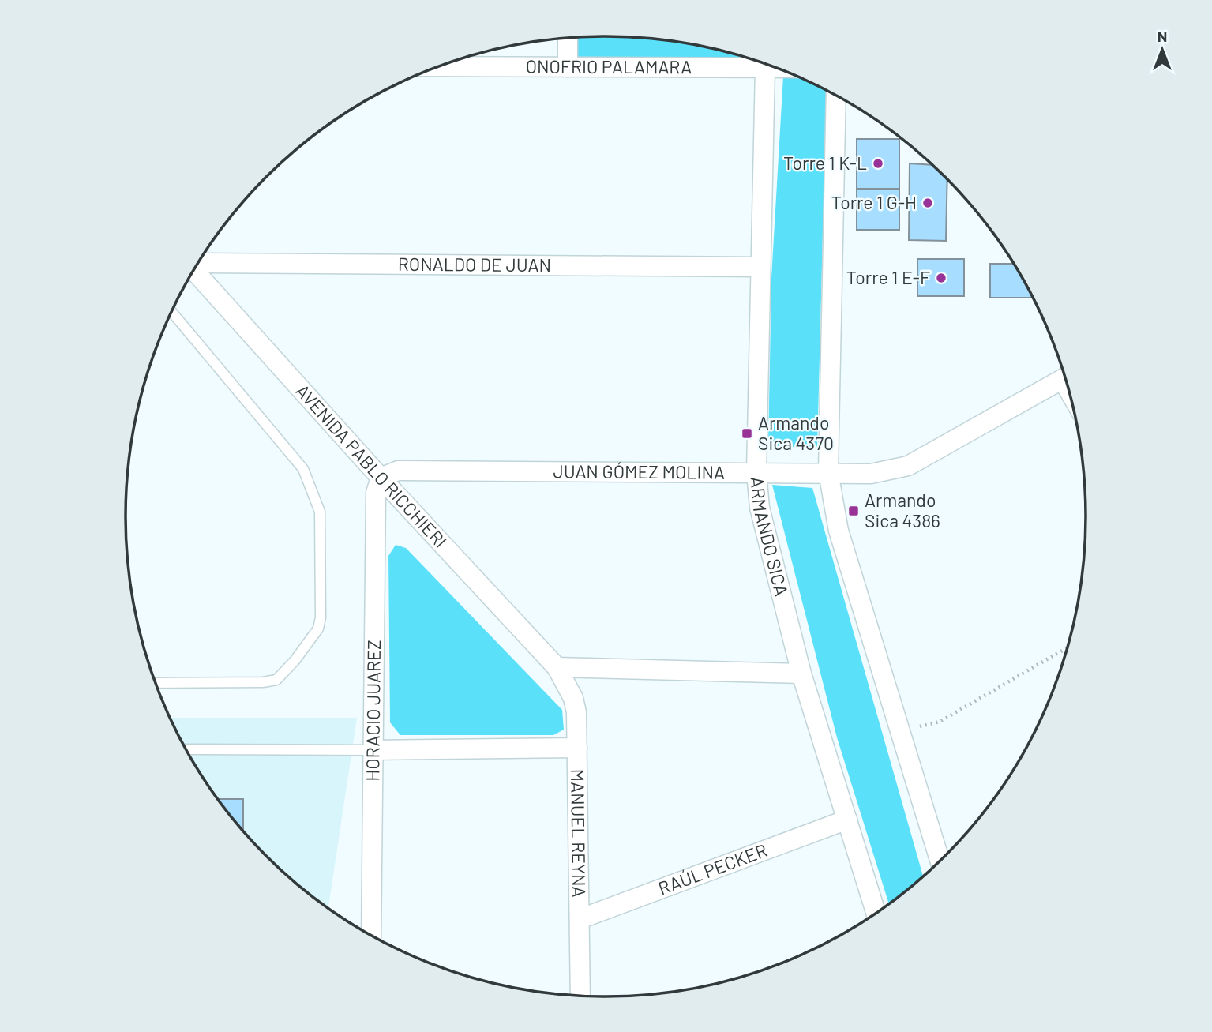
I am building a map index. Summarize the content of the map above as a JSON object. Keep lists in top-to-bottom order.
{
  "streets": {
    "street": [
      "ONOFRIO PALAMARA",
      "RONALDO DE JUAN",
      "AVENIDA PABLO RICCHIERI",
      "JUAN GÓMEZ MOLINA",
      "ARMANDO SICA",
      "HORACIO JUAREZ",
      "MANUEL REYNA",
      "RAÚL PECKER"
    ]
  },
  "crossings": [
    ["ONOFRIO PALAMARA", "ARMANDO SICA"],
    ["RONALDO DE JUAN", "ARMANDO SICA"],
    ["AVENIDA PABLO RICCHIERI", "JUAN GÓMEZ MOLINA"],
    ["AVENIDA PABLO RICCHIERI", "HORACIO JUAREZ"],
    ["AVENIDA PABLO RICCHIERI", "MANUEL REYNA"],
    ["JUAN GÓMEZ MOLINA", "ARMANDO SICA"],
    ["JUAN GÓMEZ MOLINA", "HORACIO JUAREZ"],
    ["ARMANDO SICA", "RAÚL PECKER"],
    ["MANUEL REYNA", "RAÚL PECKER"]
  ],
  "places": {
    "other": ["Torre 1 K-L", "Torre 1 G-H", "Torre 1 E-F"],
    "transit": ["Armando Sica 4370", "Armando Sica 4386"]
  },
  "north": "top"
}
